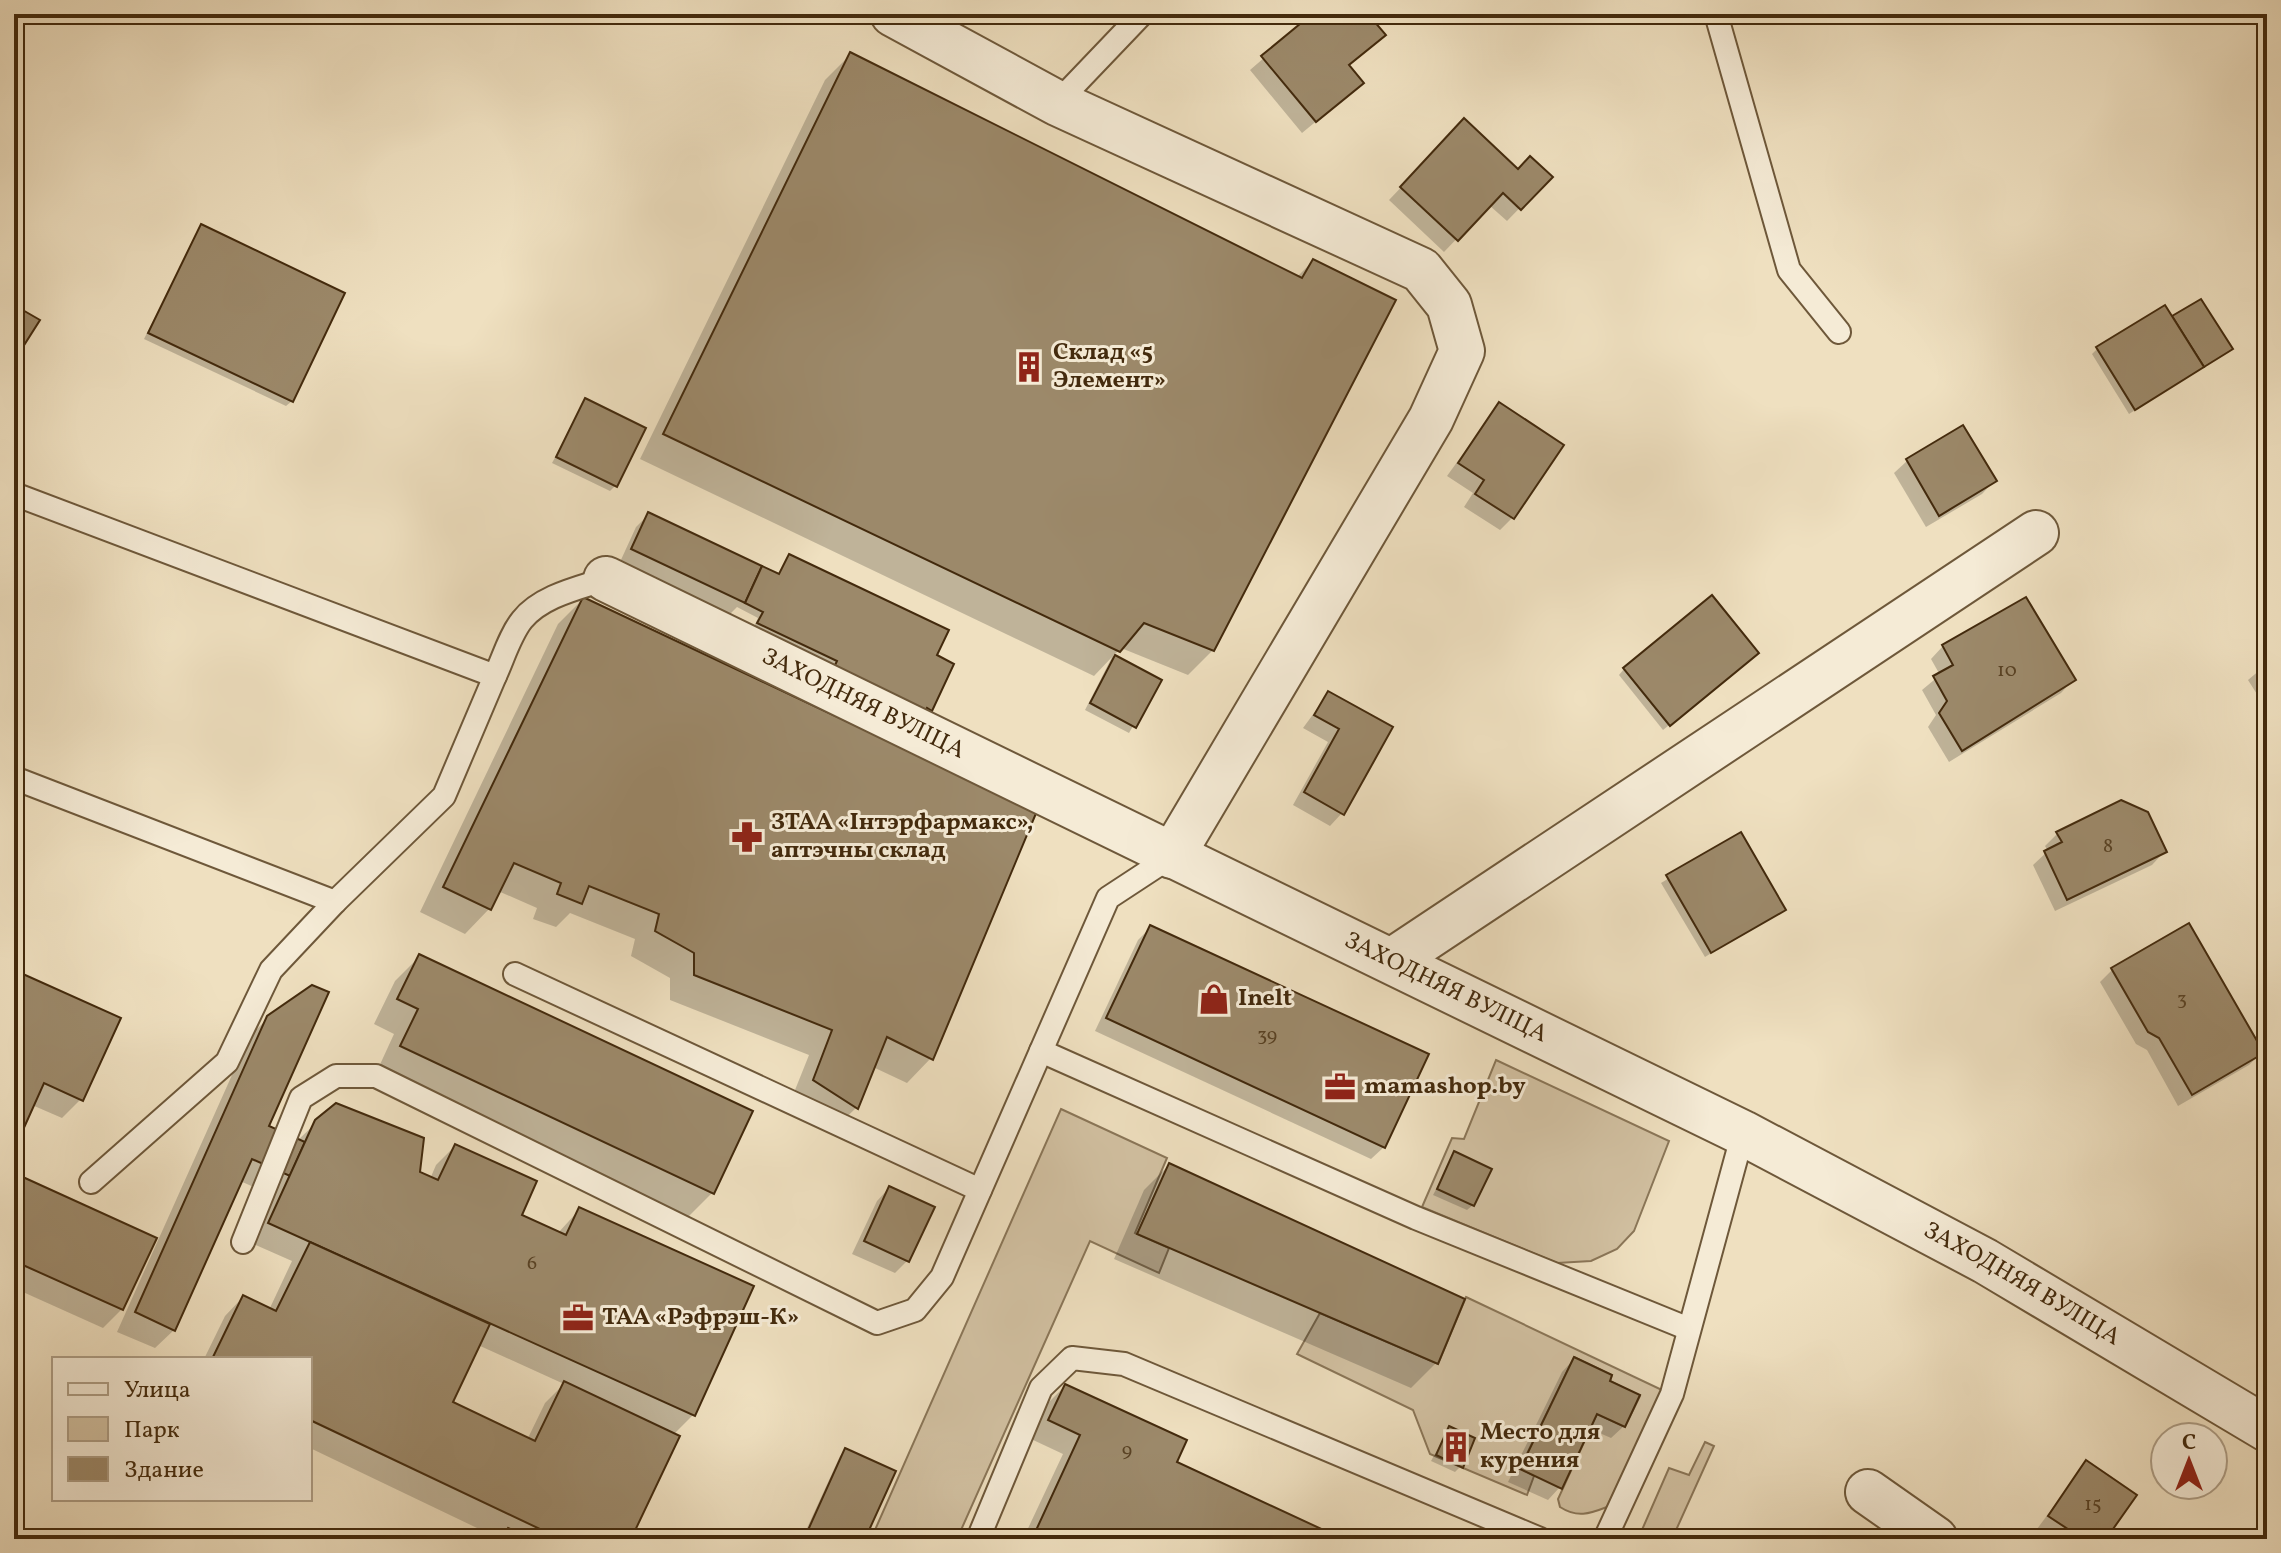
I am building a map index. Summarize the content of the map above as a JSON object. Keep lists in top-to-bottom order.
{
  "streets": {
    "street": ["ЗАХОДНЯЯ ВУЛІЦА"]
  },
  "places": {
    "building": ["Склад «5 Элемент»", "Место для курения"],
    "pharmacy": ["ЗТАА «Інтэрфармакс», аптэчны склад"],
    "shop": ["Inelt"],
    "office": ["mamashop.by", "ТАА «Рэфрэш-К»"]
  },
  "house_numbers": [
    "10",
    "8",
    "3",
    "39",
    "6",
    "9",
    "15"
  ],
  "legend": ["Улица", "Парк", "Здание"],
  "north": "top"
}
